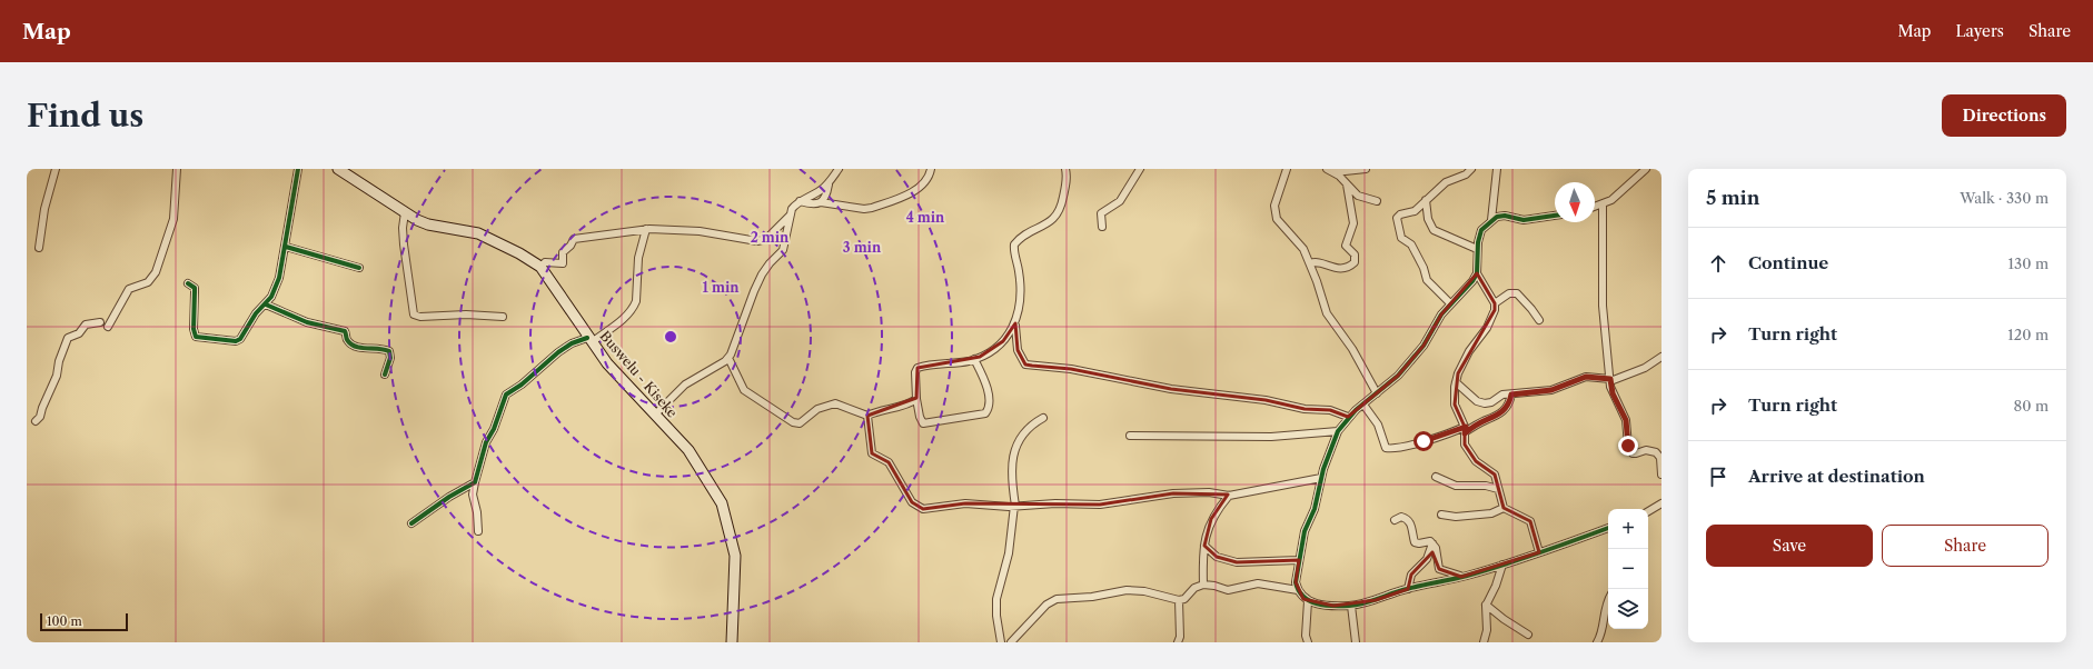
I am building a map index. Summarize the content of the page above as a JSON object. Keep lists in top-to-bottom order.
{
  "streets": {
    "main road": ["Buswelu - Kiseke"]
  },
  "scale_bar": "100 m",
  "north": "bottom",
  "page": {
    "header": "Map",
    "nav": ["Map", "Layers", "Share"],
    "buttons": [
      "Directions",
      ["Save", "Share"]
    ],
    "title": "Find us",
    "heading": ["5 min", "Walk · 330 m"],
    "list": [
      ["Continue", "130 m"],
      ["Turn right", "120 m"],
      ["Turn right", "80 m"],
      "Arrive at destination"
    ],
    "map_buttons": ["+", "−"],
    "scale": "100 m"
  },
  "rings": [
    "4 min",
    "2 min",
    "3 min",
    "1 min"
  ]
}
